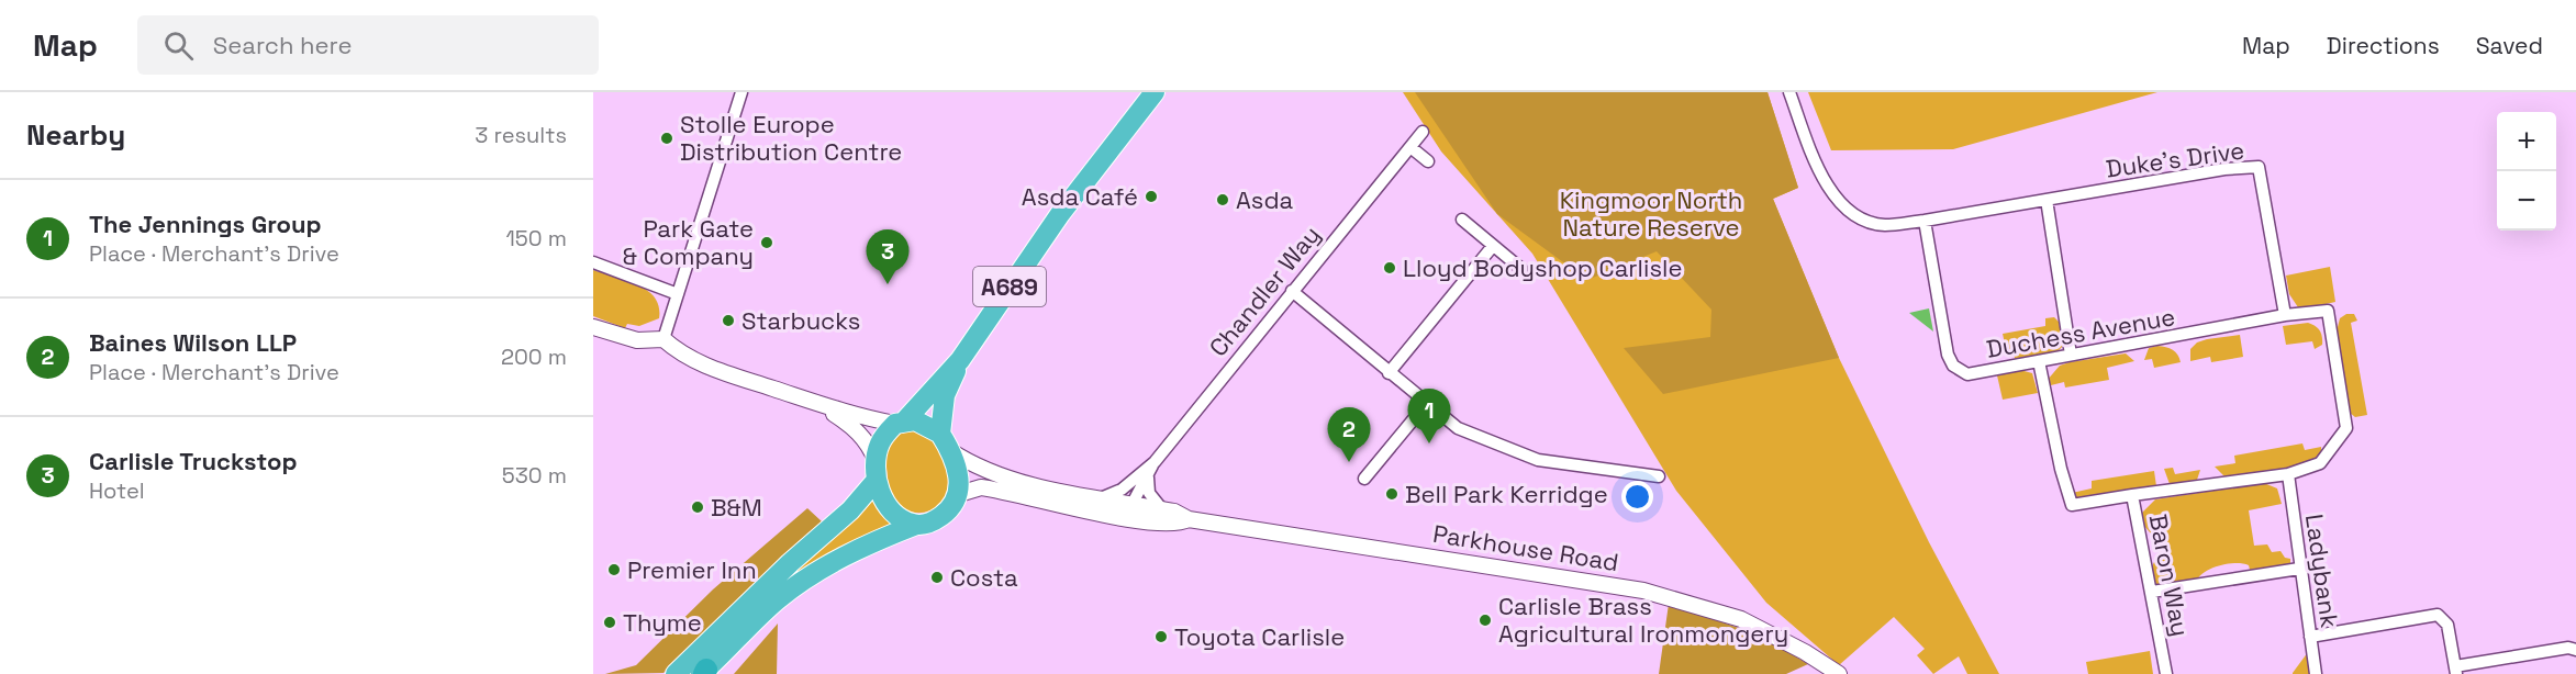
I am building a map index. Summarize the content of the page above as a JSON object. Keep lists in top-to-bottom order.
{
  "streets": {
    "highway": ["A689"],
    "street": [
      "Duke's Drive",
      "Chandler Way",
      "Duchess Avenue",
      "Parkhouse Road",
      "Ladybank",
      "Baron Way"
    ]
  },
  "crossings": [
    ["Duke's Drive", "Duchess Avenue"],
    ["A689", "Parkhouse Road"],
    ["Chandler Way", "Parkhouse Road"],
    ["Duchess Avenue", "Baron Way"]
  ],
  "parks": ["Kingmoor North Nature Reserve"],
  "places": [
    "Stolle Europe Distribution Centre",
    "Asda Café",
    "Asda",
    "Park Gate & Company",
    "Lloyd Bodyshop Carlisle",
    "Starbucks",
    "Bell Park Kerridge",
    "B&M",
    "Premier Inn",
    "Costa",
    "Carlisle Brass Agricultural Ironmongery",
    "Thyme",
    "Toyota Carlisle"
  ],
  "page": {
    "header": "Map",
    "search": "Search here",
    "nav": ["Map", "Directions", "Saved"],
    "heading": ["Nearby", "3 results"],
    "map_buttons": ["+", "−"],
    "list": [
      {
        "mark": "1",
        "name": "The Jennings Group",
        "note": "Place · Merchant's Drive",
        "value": "150 m"
      },
      {
        "mark": "2",
        "name": "Baines Wilson LLP",
        "note": "Place · Merchant's Drive",
        "value": "200 m"
      },
      {
        "mark": "3",
        "name": "Carlisle Truckstop",
        "note": "Hotel",
        "value": "530 m"
      }
    ],
    "pins": ["3", "1", "2"]
  }
}
